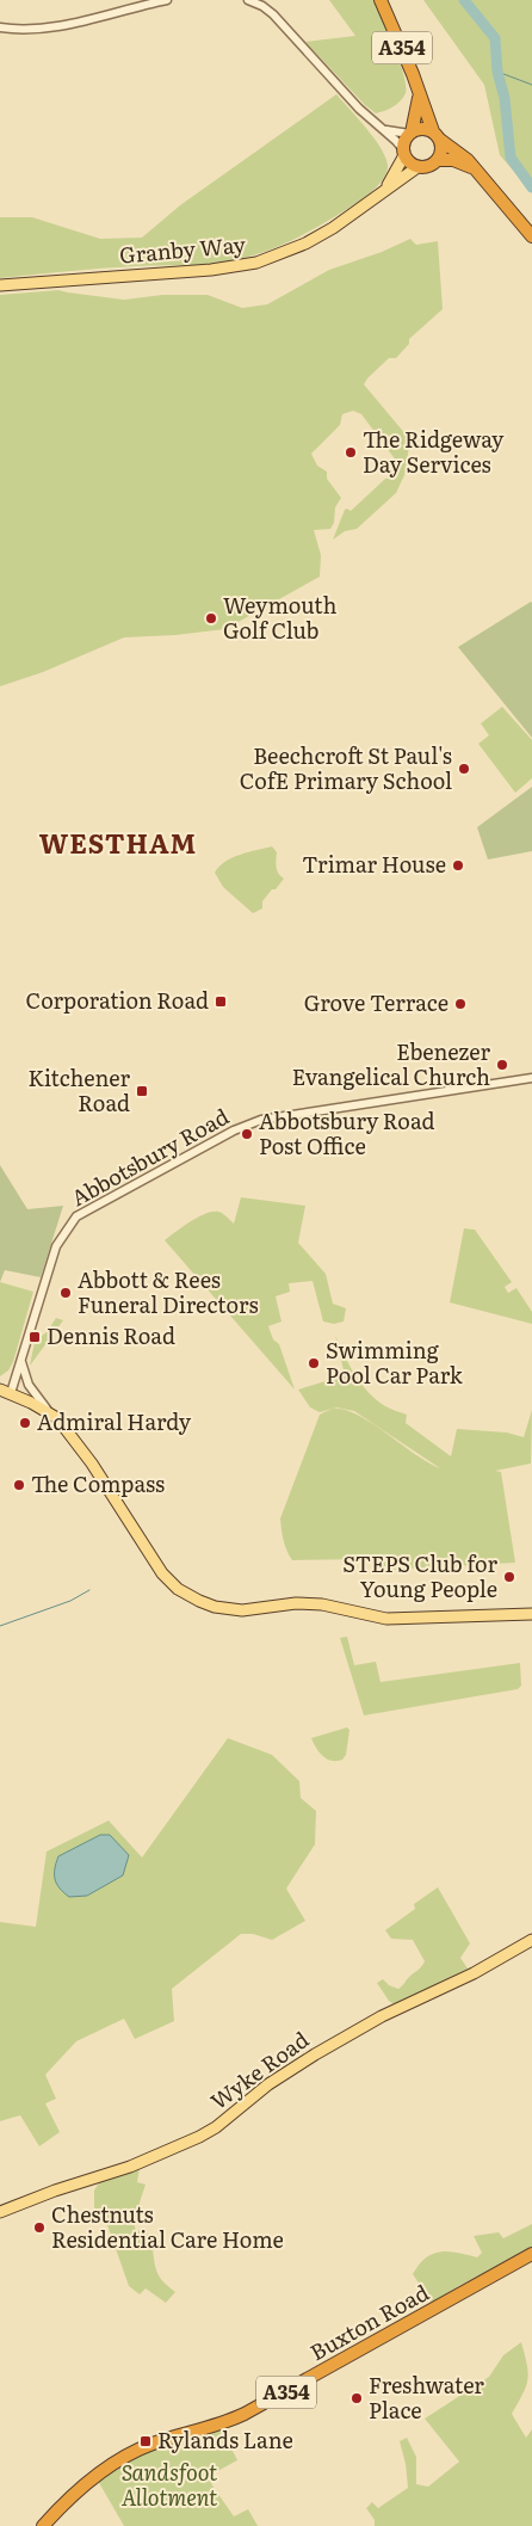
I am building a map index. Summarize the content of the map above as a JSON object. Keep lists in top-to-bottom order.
{
  "streets": {
    "highway": ["A354", "Buxton Road"],
    "main road": ["Granby Way", "Wyke Road"],
    "street": ["Abbotsbury Road"]
  },
  "crossings": [
    ["A354", "Granby Way"]
  ],
  "districts": ["WESTHAM"],
  "parks": ["Sandsfoot Allotment"],
  "places": {
    "other": [
      "The Ridgeway Day Services",
      "Weymouth Golf Club",
      "Beechcroft St Paul's CofE Primary School",
      "Trimar House",
      "Grove Terrace",
      "Ebenezer Evangelical Church",
      "Abbotsbury Road Post Office",
      "Abbott & Rees Funeral Directors",
      "Swimming Pool Car Park",
      "Admiral Hardy",
      "The Compass",
      "STEPS Club for Young People",
      "Chestnuts Residential Care Home",
      "Freshwater Place"
    ],
    "transit": [
      "Corporation Road",
      "Kitchener Road",
      "Dennis Road",
      "Rylands Lane"
    ]
  }
}
